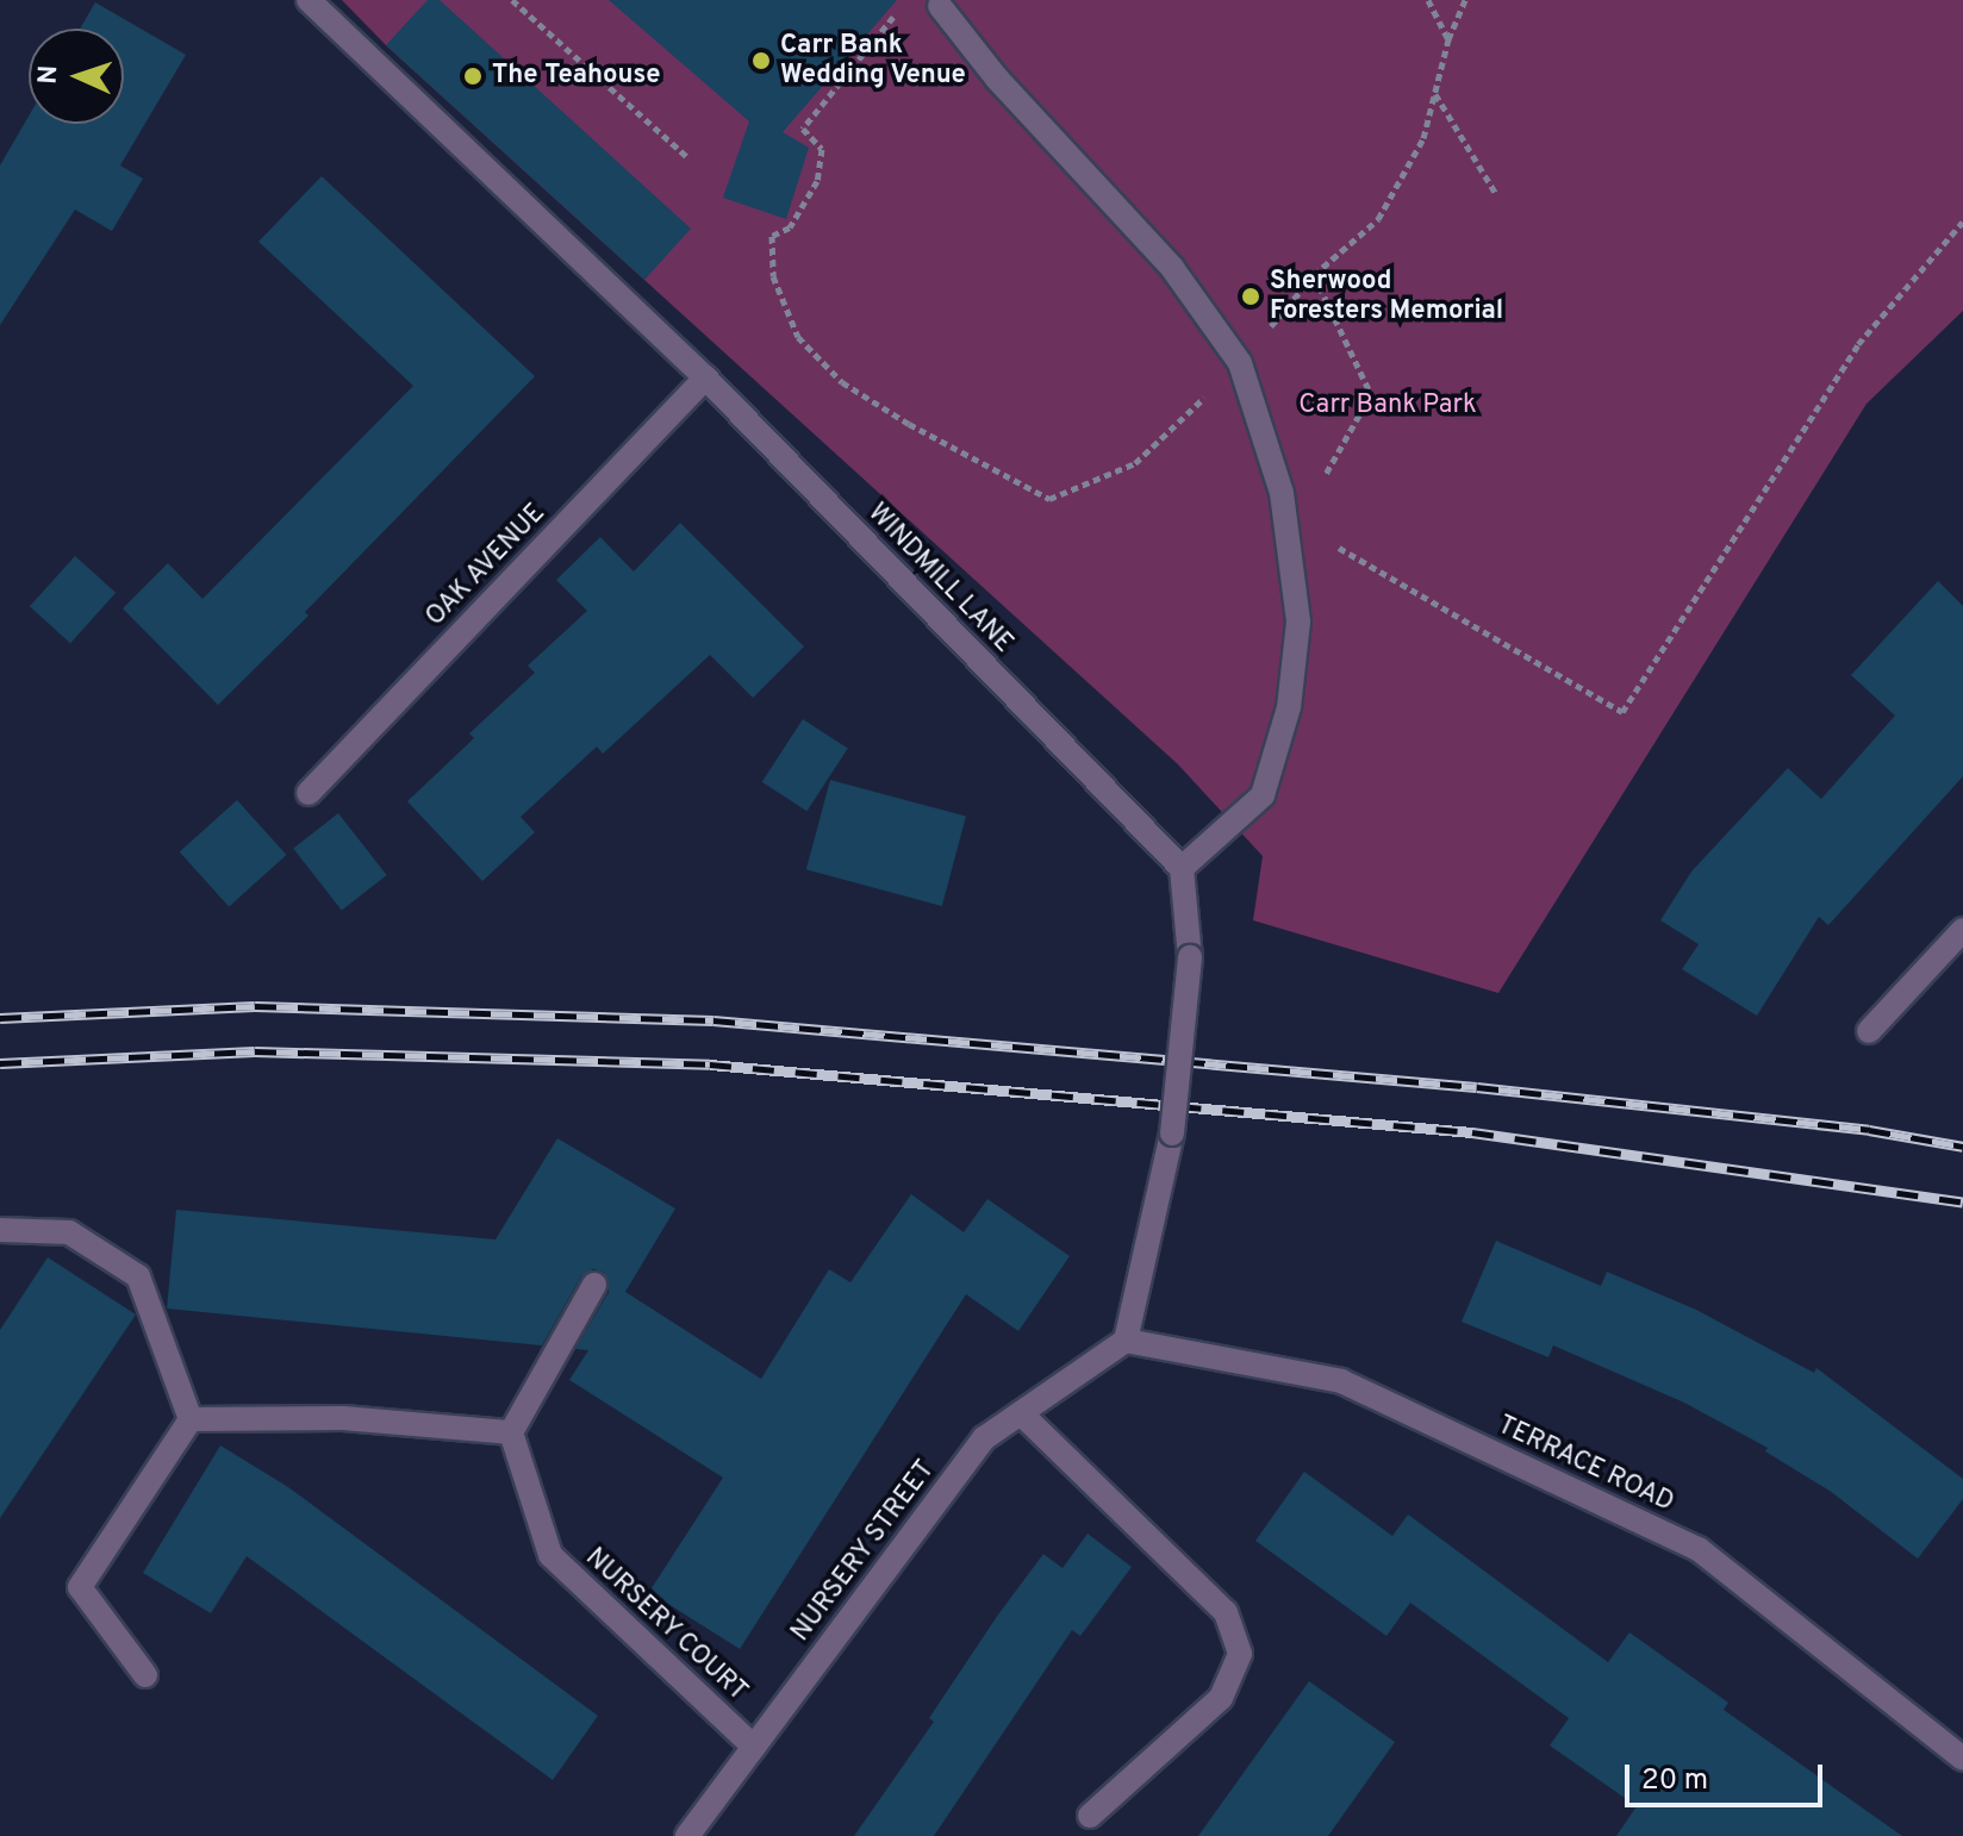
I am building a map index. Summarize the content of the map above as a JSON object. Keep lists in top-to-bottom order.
{
  "streets": {
    "street": [
      "OAK AVENUE",
      "WINDMILL LANE",
      "TERRACE ROAD",
      "NURSERY STREET",
      "NURSERY COURT"
    ]
  },
  "crossings": [
    ["OAK AVENUE", "WINDMILL LANE"],
    ["TERRACE ROAD", "NURSERY STREET"],
    ["NURSERY STREET", "NURSERY COURT"]
  ],
  "parks": ["Carr Bank Park"],
  "places": ["Carr Bank Wedding Venue", "The Teahouse", "Sherwood Foresters Memorial"],
  "scale_bar": "20 m",
  "north": "left"
}
